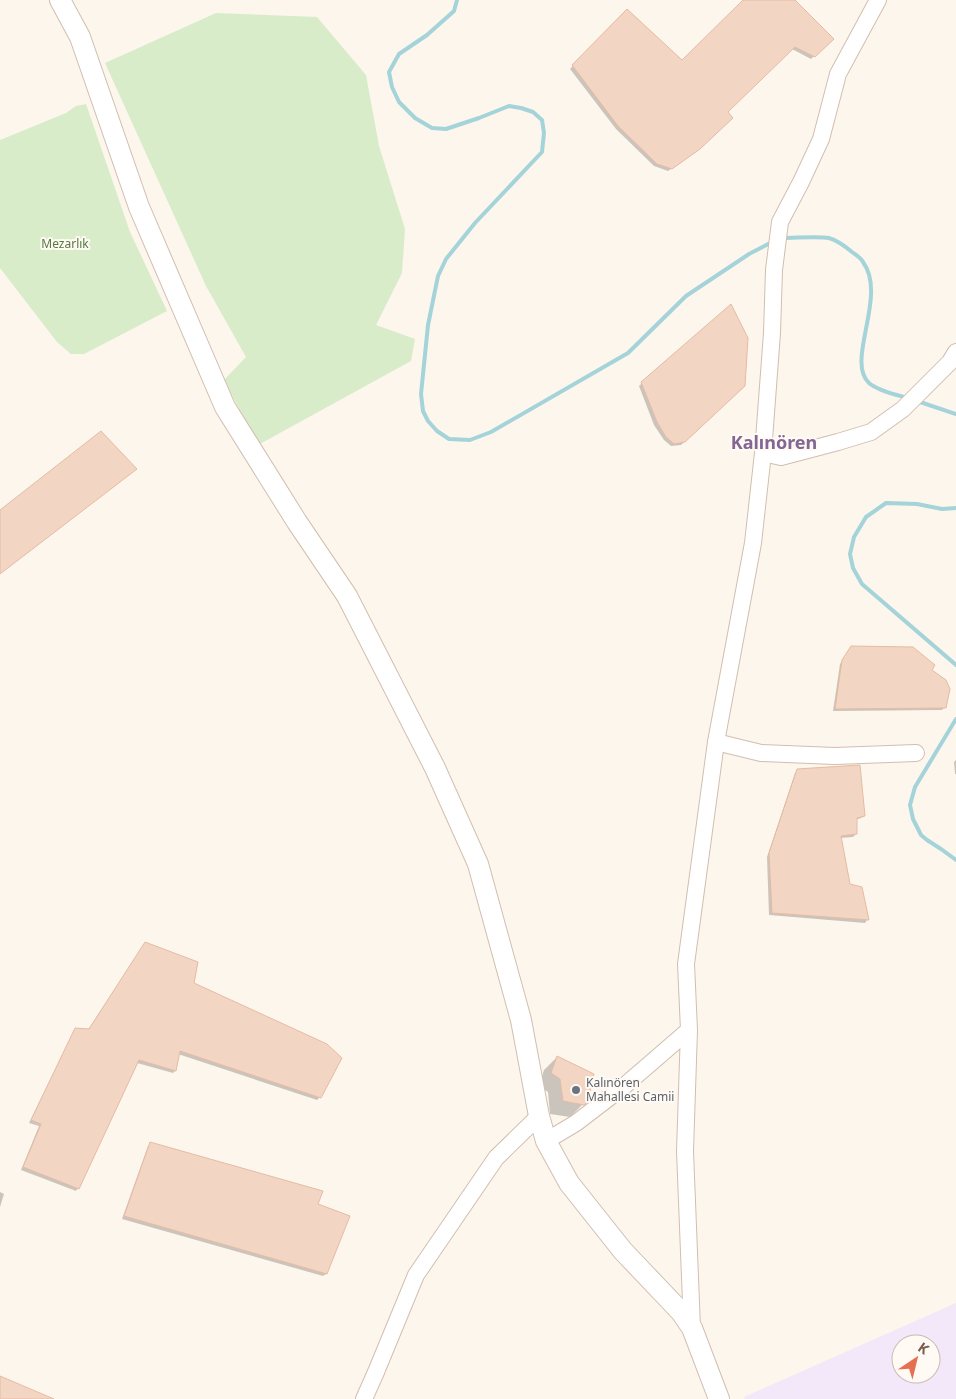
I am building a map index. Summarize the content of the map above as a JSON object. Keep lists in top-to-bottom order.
{
  "districts": ["Kalınören"],
  "parks": ["Mezarlık"],
  "places": ["Kalınören Mahallesi Camii"],
  "north": "top right"
}
